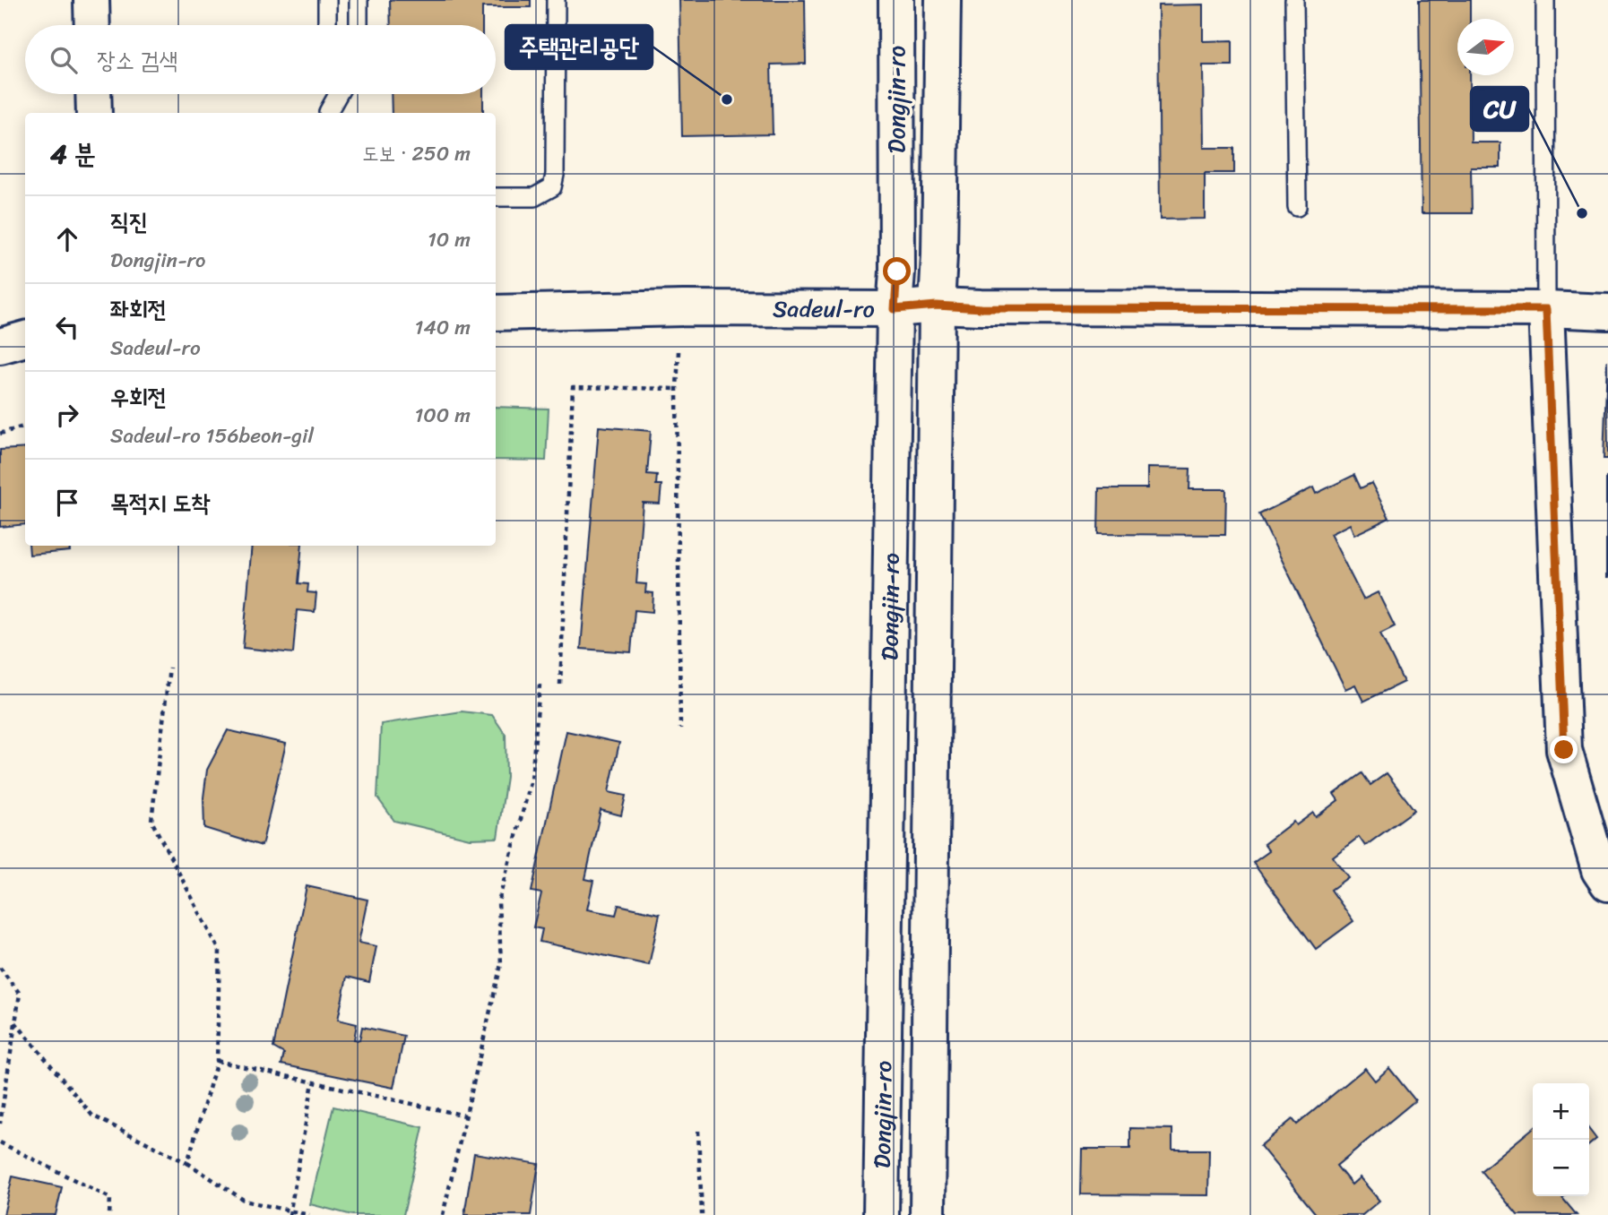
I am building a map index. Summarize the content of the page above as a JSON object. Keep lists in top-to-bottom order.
{
  "streets": {
    "street": ["Dongjin-ro", "Sadeul-ro"]
  },
  "crossings": [
    ["Dongjin-ro", "Sadeul-ro"]
  ],
  "places": ["주택관리공단", "CU"],
  "north": "right",
  "page": {
    "search": "장소 검색",
    "heading": ["4 분", "도보 · 250 m"],
    "list": [
      ["직진", "Dongjin-ro", "10 m"],
      ["좌회전", "Sadeul-ro", "140 m"],
      ["우회전", "Sadeul-ro 156beon-gil", "100 m"],
      "목적지 도착"
    ],
    "map_buttons": ["+", "−"]
  }
}
